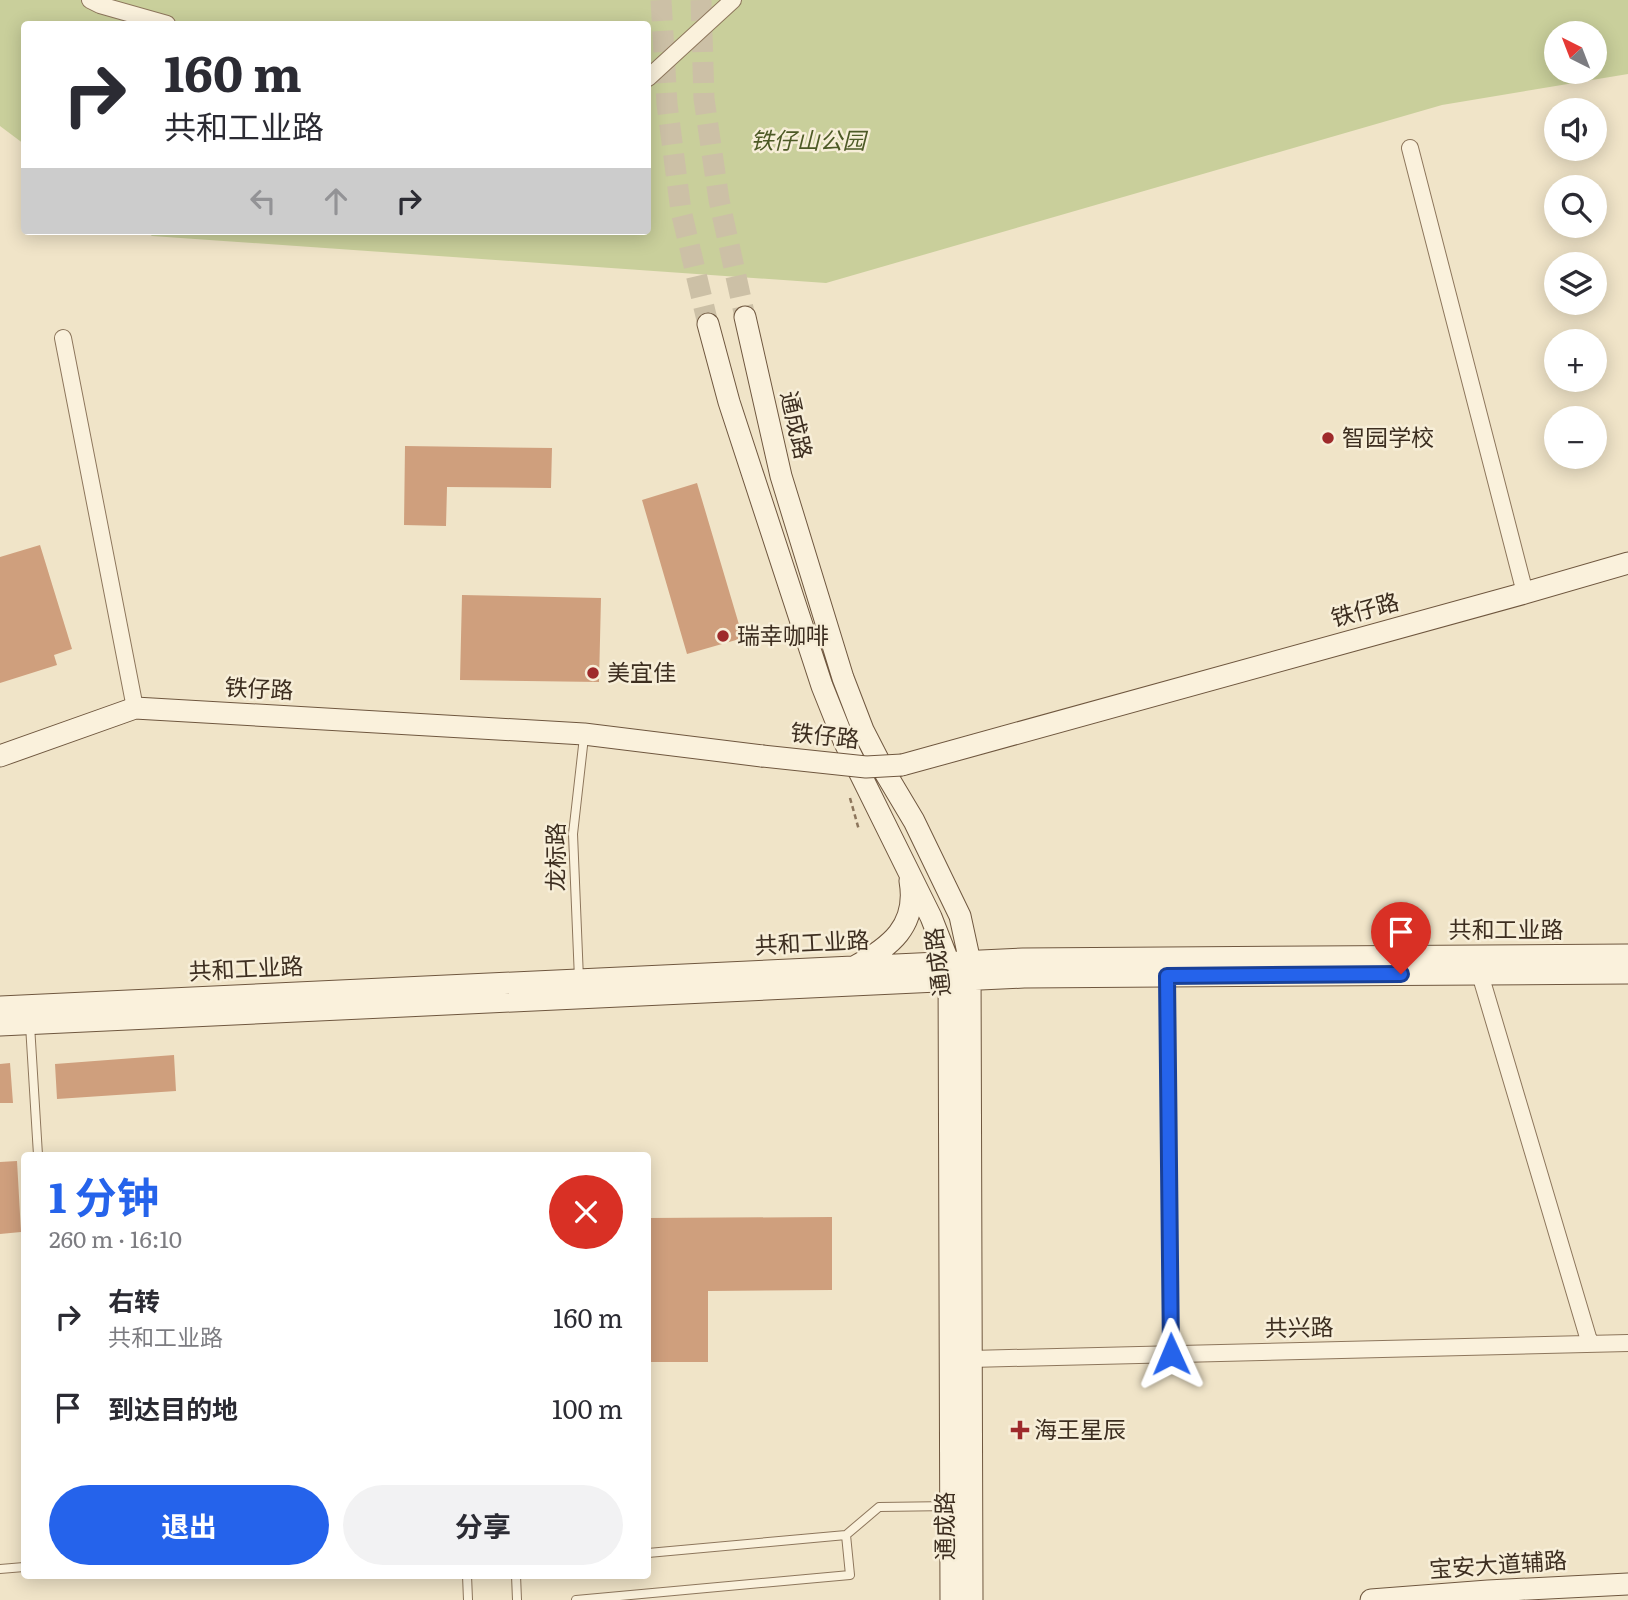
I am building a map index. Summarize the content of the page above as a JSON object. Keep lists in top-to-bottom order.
{
  "streets": {
    "street": [
      "通成路",
      "铁仔路",
      "共和工业路",
      "共兴路",
      "宝安大道辅路"
    ],
    "lane": ["龙标路"]
  },
  "crossings": [
    ["通成路", "共和工业路"],
    ["通成路", "共兴路"],
    ["铁仔路", "龙标路"],
    ["龙标路", "共和工业路"]
  ],
  "parks": ["铁仔山公园"],
  "places": {
    "other": ["智园学校", "瑞幸咖啡", "美宜佳"],
    "health": ["海王星辰"]
  },
  "north": "top left",
  "page": {
    "map_buttons": ["+", "−"],
    "turn": ["160 m", "共和工业路"],
    "heading": ["1 分钟", "260 m · 16:10"],
    "list": [
      {
        "name": "右转",
        "note": "共和工业路",
        "value": "160 m"
      },
      {
        "name": "到达目的地",
        "value": "100 m"
      }
    ],
    "buttons": ["退出", "分享"]
  }
}
